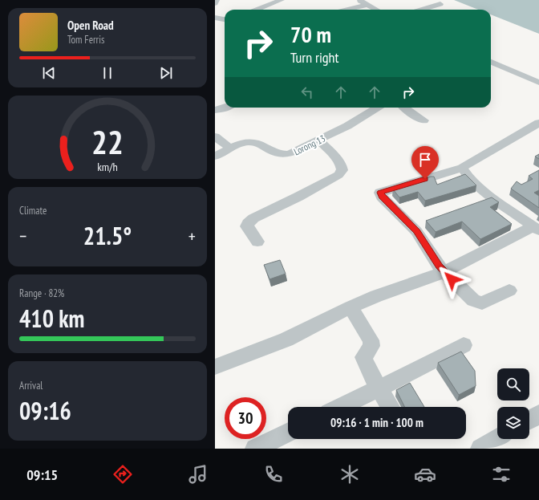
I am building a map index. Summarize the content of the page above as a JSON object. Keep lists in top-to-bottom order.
{
  "streets": {
    "street": ["Lorong 13"]
  },
  "page": {
    "turn": ["70 m", "Turn right"],
    "song": ["Open Road", "Tom Ferris"],
    "tile": [
      "Climate",
      ["Range · 82%", "410 km"],
      ["Arrival", "09:16"]
    ],
    "heat": ["−", "21.5°", "+"],
    "limit": "30",
    "trip": "09:16 · 1 min · 100 m",
    "tabs": "09:15",
    "gauge": ["22", "km/h"]
  }
}
